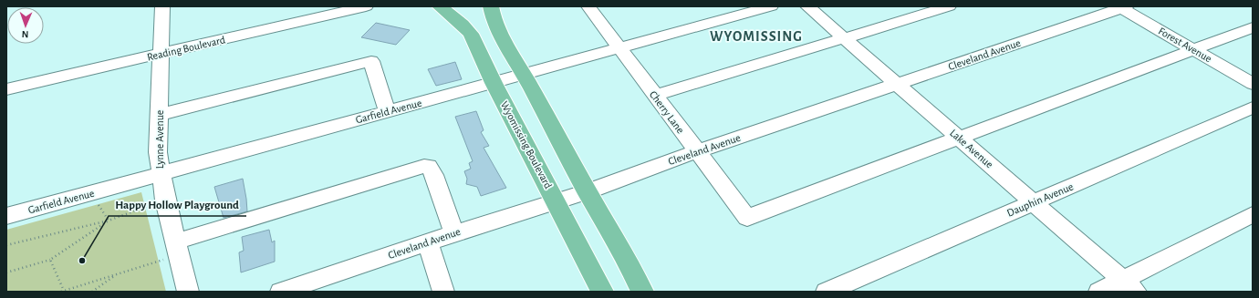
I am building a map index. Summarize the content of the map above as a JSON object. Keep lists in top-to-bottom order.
{
  "streets": {
    "main road": ["Wyomissing Boulevard"],
    "street": [
      "Forest Avenue",
      "Reading Boulevard",
      "Cleveland Avenue",
      "Garfield Avenue",
      "Cherry Lane",
      "Lynne Avenue",
      "Lake Avenue",
      "Dauphin Avenue"
    ]
  },
  "crossings": [
    ["Forest Avenue", "Cleveland Avenue"],
    ["Reading Boulevard", "Lynne Avenue"],
    ["Cleveland Avenue", "Cherry Lane"],
    ["Cleveland Avenue", "Wyomissing Boulevard"],
    ["Cleveland Avenue", "Lake Avenue"],
    ["Garfield Avenue", "Cherry Lane"],
    ["Garfield Avenue", "Lynne Avenue"],
    ["Garfield Avenue", "Wyomissing Boulevard"],
    ["Cherry Lane", "Lake Avenue"],
    ["Lake Avenue", "Dauphin Avenue"]
  ],
  "districts": ["WYOMISSING"],
  "places": ["Happy Hollow Playground"],
  "north": "bottom"
}
